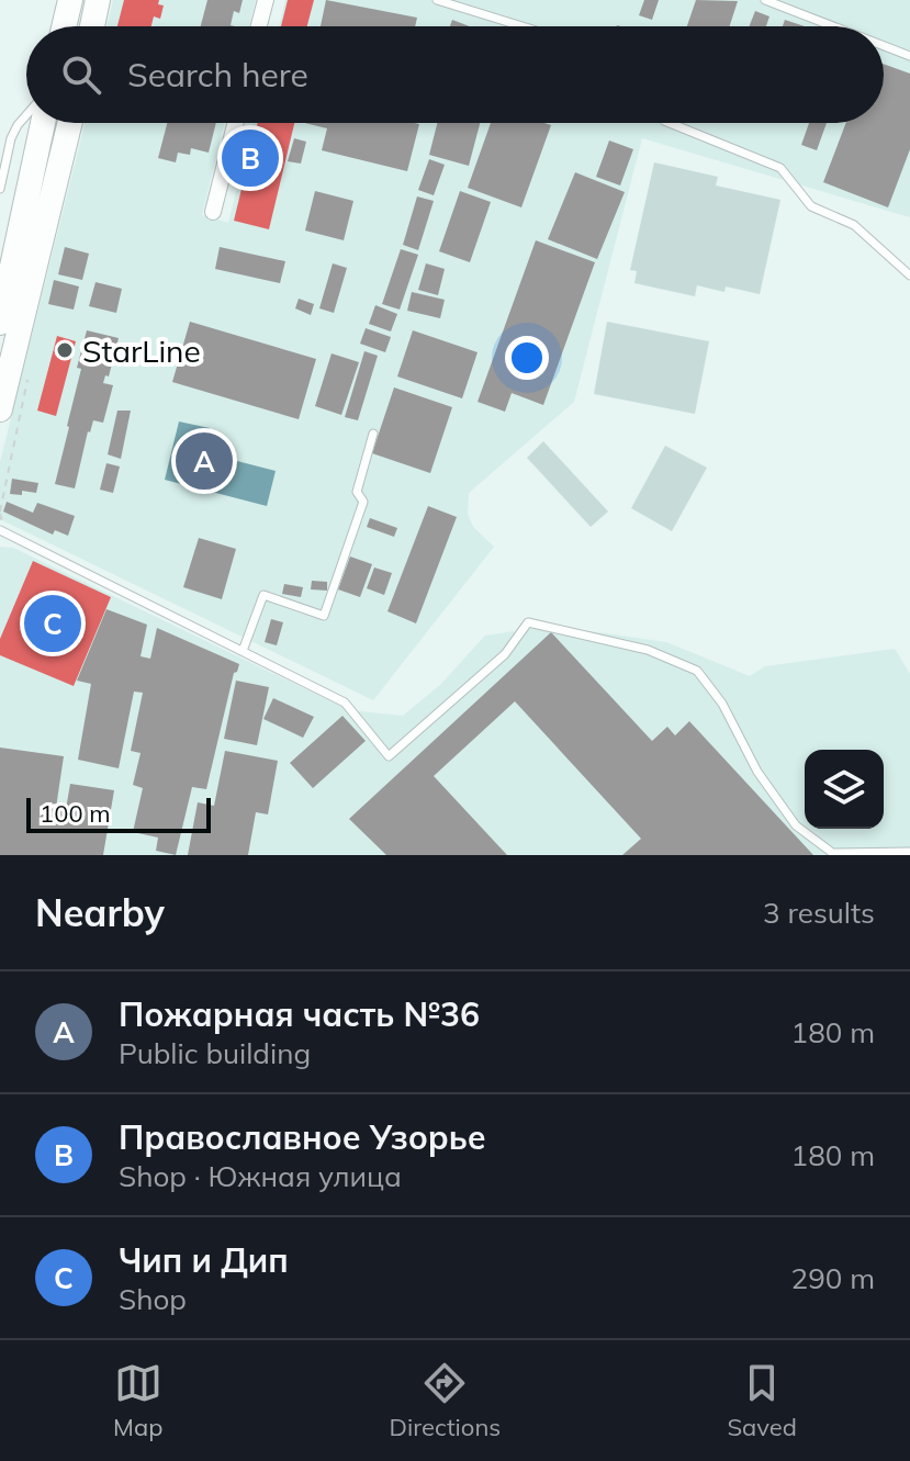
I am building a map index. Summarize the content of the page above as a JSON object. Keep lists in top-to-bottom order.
{
  "places": ["StarLine"],
  "scale_bar": "100 m",
  "page": {
    "search": "Search here",
    "pins": ["B", "A", "C"],
    "scale": "100 m",
    "heading": ["Nearby", "3 results"],
    "list": [
      {
        "mark": "A",
        "name": "Пожарная часть №36",
        "note": "Public building",
        "value": "180 m"
      },
      {
        "mark": "B",
        "name": "Православное Узорье",
        "note": "Shop · Южная улица",
        "value": "180 m"
      },
      {
        "mark": "C",
        "name": "Чип и Дип",
        "note": "Shop",
        "value": "290 m"
      }
    ],
    "nav": ["Map", "Directions", "Saved"]
  }
}
